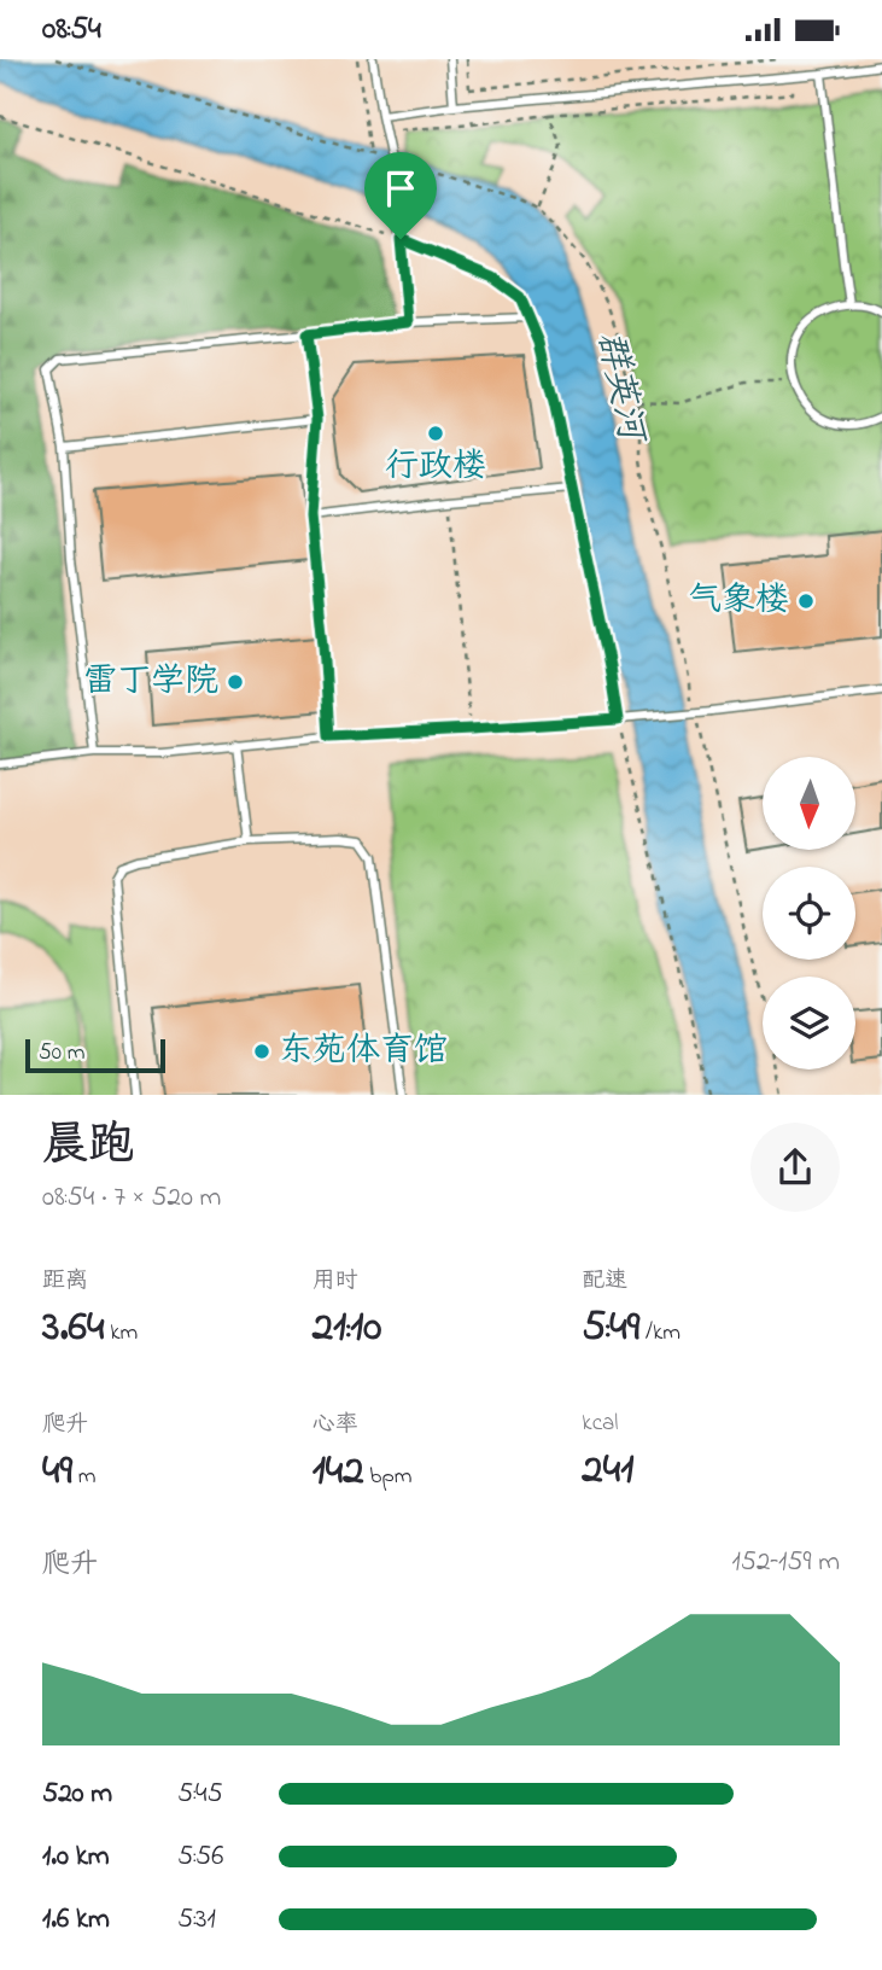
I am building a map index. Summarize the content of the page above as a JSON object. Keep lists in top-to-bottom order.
{
  "water": ["群英河"],
  "places": [
    "行政楼",
    "气象楼",
    "雷丁学院",
    "东苑体育馆"
  ],
  "scale_bar": "50 m",
  "north": "bottom",
  "page": {
    "status": "08:54",
    "scale": "50 m",
    "heading": ["晨跑", "08:54 · 7 × 520 m"],
    "stats": [
      ["距离", "3.64 km"],
      ["用时", "21:10"],
      ["配速", "5:49 /km"],
      ["爬升", "49 m"],
      ["心率", "142 bpm"],
      ["kcal", "241"]
    ],
    "chart": ["爬升", "152–159 m"],
    "list": [
      {
        "name": "520 m",
        "note": "5:45"
      },
      {
        "name": "1.0 km",
        "note": "5:56"
      },
      {
        "name": "1.6 km",
        "note": "5:31"
      }
    ]
  }
}
